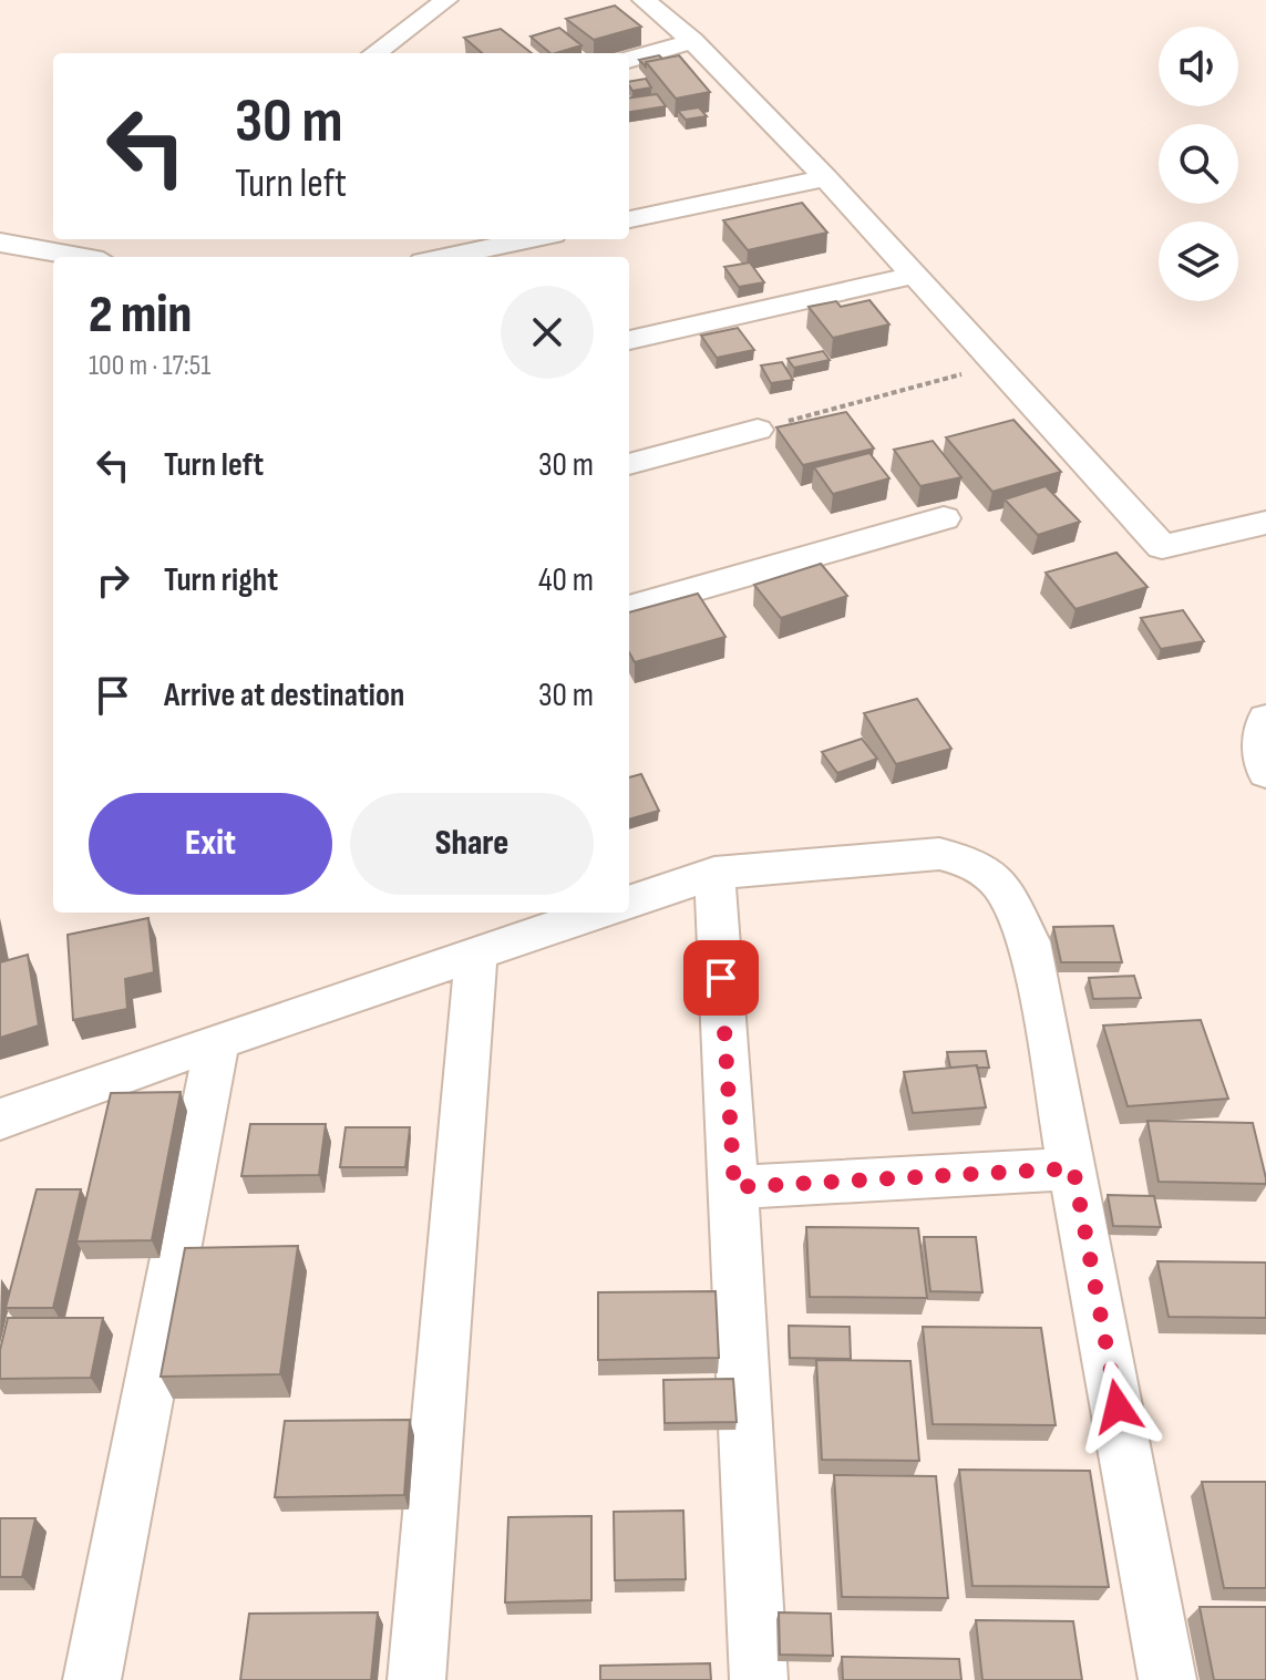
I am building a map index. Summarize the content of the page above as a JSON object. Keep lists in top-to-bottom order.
{
  "page": {
    "turn": ["30 m", "Turn left"],
    "heading": ["2 min", "100 m · 17:51"],
    "list": [
      {
        "name": "Turn left",
        "value": "30 m"
      },
      {
        "name": "Turn right",
        "value": "40 m"
      },
      {
        "name": "Arrive at destination",
        "value": "30 m"
      }
    ],
    "buttons": ["Exit", "Share"]
  }
}
